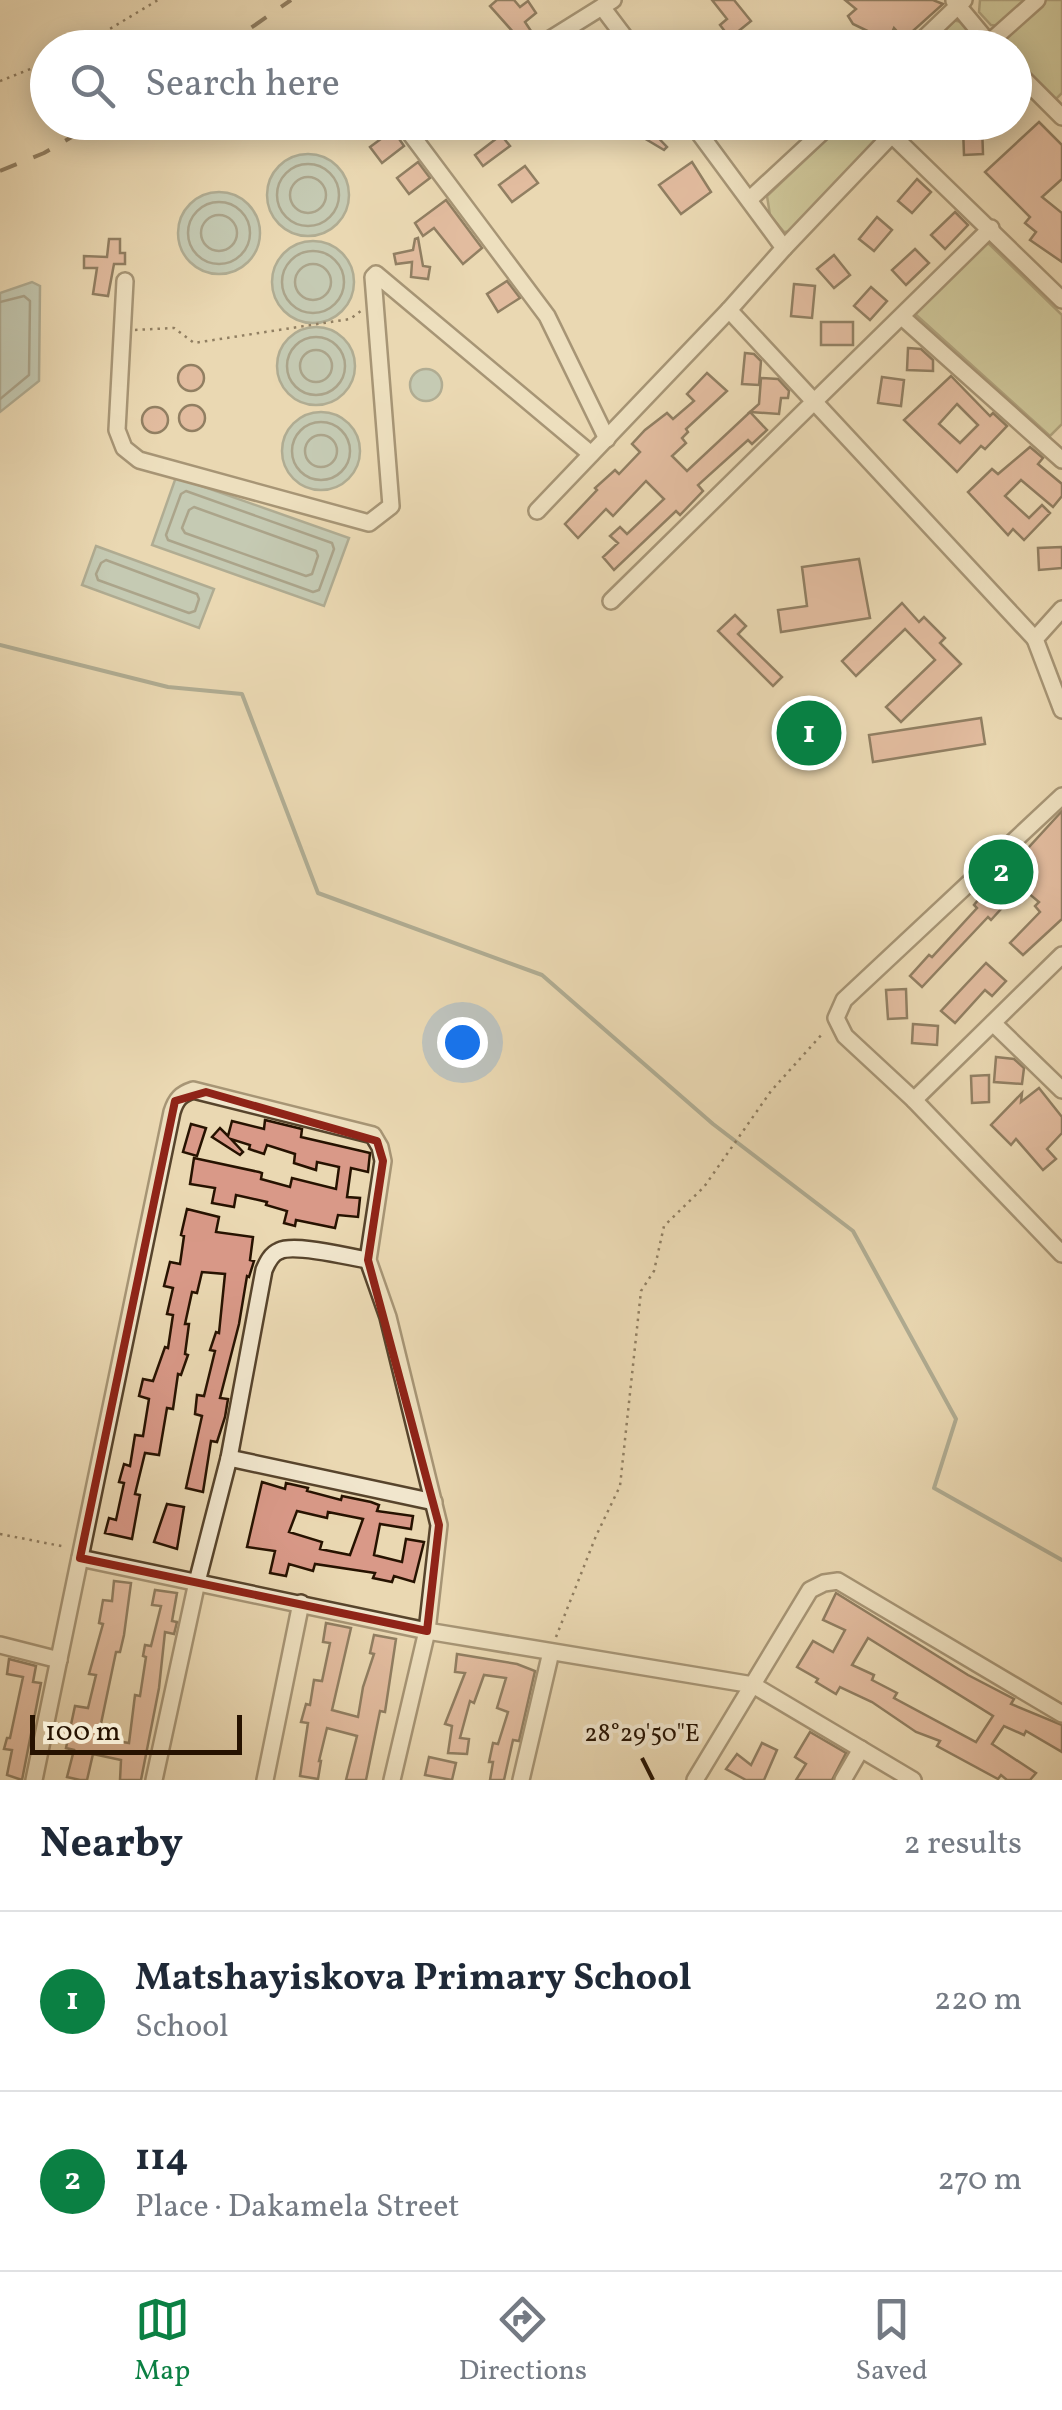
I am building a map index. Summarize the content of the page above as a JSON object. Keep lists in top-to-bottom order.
{
  "scale_bar": "100 m",
  "page": {
    "search": "Search here",
    "pins": ["1", "2"],
    "scale": "100 m",
    "heading": ["Nearby", "2 results"],
    "list": [
      {
        "mark": "1",
        "name": "Matshayiskova Primary School",
        "note": "School",
        "value": "220 m"
      },
      {
        "mark": "2",
        "name": "114",
        "note": "Place · Dakamela Street",
        "value": "270 m"
      }
    ],
    "nav": ["Map", "Directions", "Saved"]
  },
  "coordinates": ["28°29'50\"E"]
}
